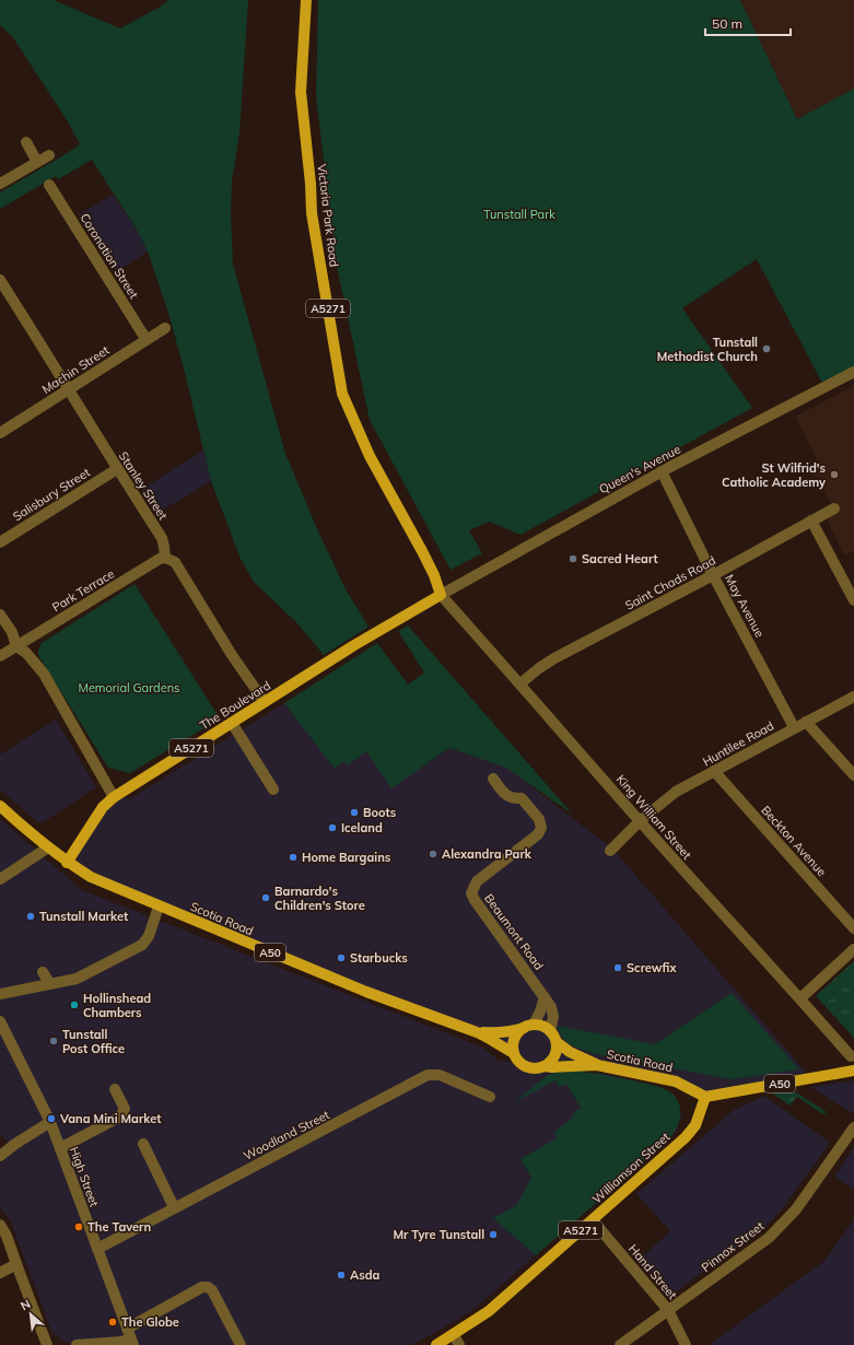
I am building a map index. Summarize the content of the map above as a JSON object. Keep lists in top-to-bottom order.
{
  "streets": {
    "main road": [
      "Victoria Park Road",
      "A5271",
      "The Boulevard",
      "Scotia Road",
      "A50",
      "Williamson Street"
    ],
    "street": [
      "Coronation Street",
      "Machin Street",
      "Queen's Avenue",
      "Stanley Street",
      "Salisbury Street",
      "Saint Chads Road",
      "Park Terrace",
      "May Avenue",
      "Huntilee Road",
      "King William Street",
      "Beckton Avenue",
      "Beaumont Road",
      "Woodland Street",
      "High Street",
      "Pinnox Street",
      "Hand Street"
    ]
  },
  "crossings": [
    ["Victoria Park Road", "Queen's Avenue"],
    ["Victoria Park Road", "The Boulevard"],
    ["Victoria Park Road", "King William Street"],
    ["Coronation Street", "Machin Street"],
    ["Machin Street", "Stanley Street"],
    ["Queen's Avenue", "May Avenue"],
    ["Queen's Avenue", "The Boulevard"],
    ["Queen's Avenue", "King William Street"],
    ["Stanley Street", "Salisbury Street"],
    ["Stanley Street", "Park Terrace"],
    ["Saint Chads Road", "May Avenue"],
    ["Saint Chads Road", "King William Street"],
    ["May Avenue", "Huntilee Road"],
    ["The Boulevard", "King William Street"],
    ["The Boulevard", "Scotia Road"],
    ["Huntilee Road", "King William Street"],
    ["Huntilee Road", "Beckton Avenue"],
    ["Scotia Road", "Beaumont Road"],
    ["Scotia Road", "A50"],
    ["Scotia Road", "Williamson Street"],
    ["A50", "Williamson Street"],
    ["Woodland Street", "High Street"],
    ["Williamson Street", "Hand Street"],
    ["Pinnox Street", "Hand Street"]
  ],
  "parks": ["Tunstall Park", "Memorial Gardens"],
  "places": [
    "Tunstall Methodist Church",
    "St Wilfrid's Catholic Academy",
    "Sacred Heart",
    "Boots",
    "Iceland",
    "Alexandra Park",
    "Home Bargains",
    "Barnardo's Children's Store",
    "Tunstall Market",
    "Starbucks",
    "Screwfix",
    "Hollinshead Chambers",
    "Tunstall Post Office",
    "Vana Mini Market",
    "The Tavern",
    "Mr Tyre Tunstall",
    "Asda",
    "The Globe"
  ],
  "scale_bar": "50 m",
  "north": "top left"
}
